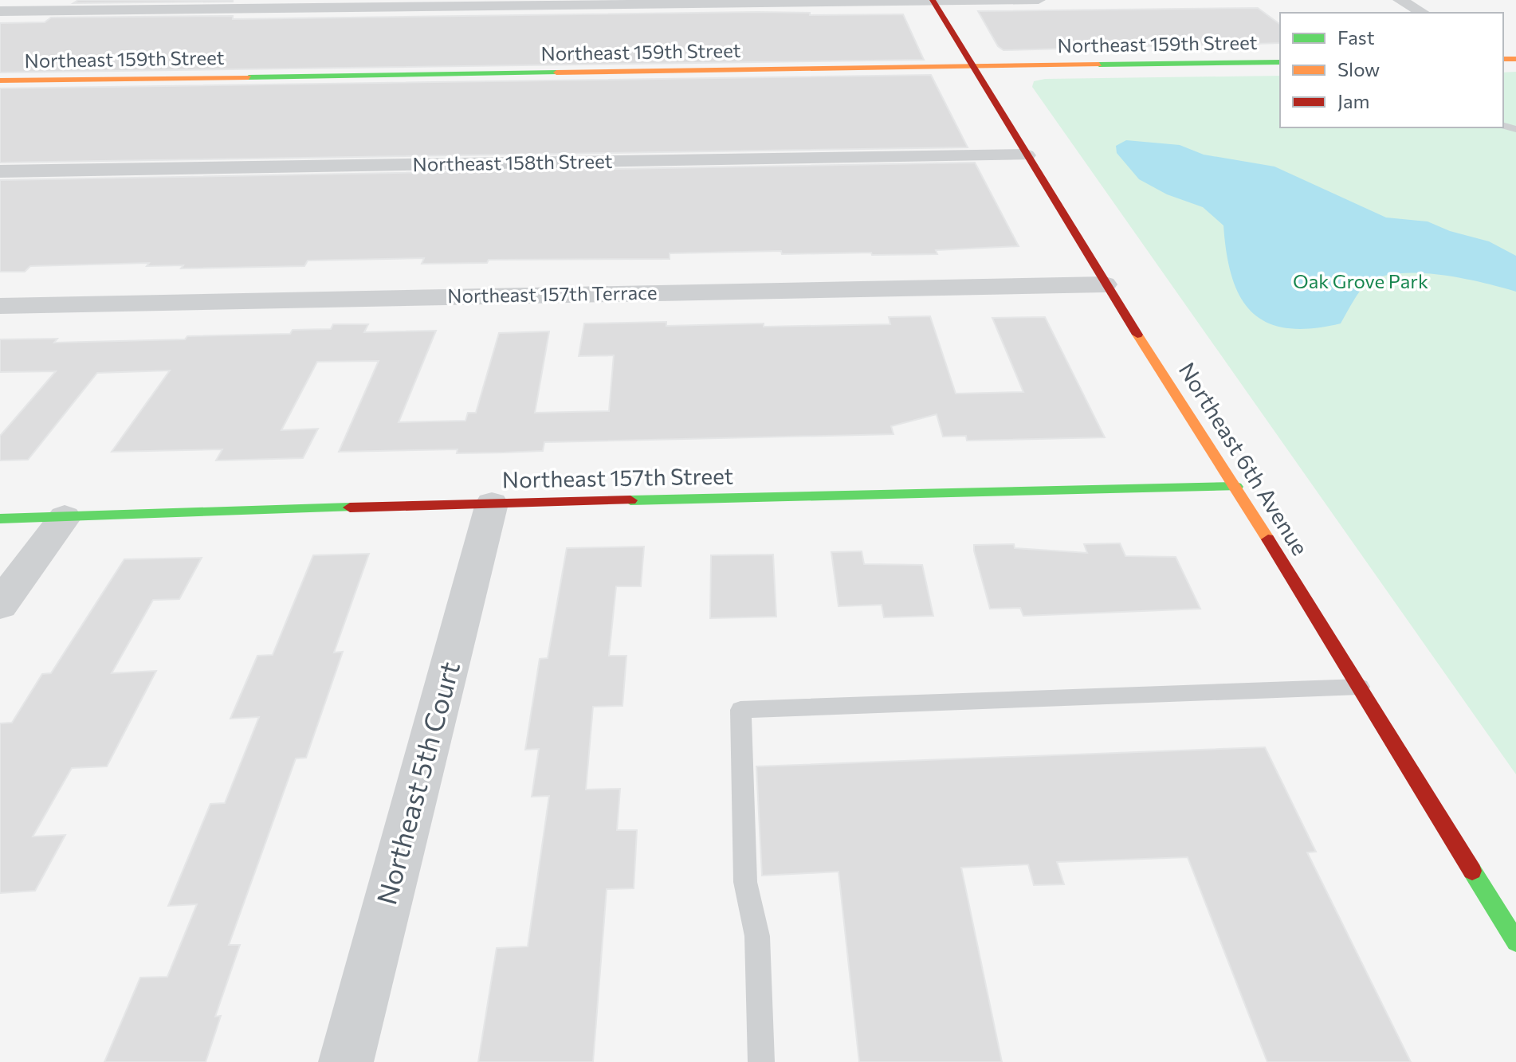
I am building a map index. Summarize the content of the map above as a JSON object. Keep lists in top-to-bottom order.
{
  "streets": {
    "street": [
      "Northeast 159th Street",
      "Northeast 158th Street",
      "Northeast 157th Terrace",
      "Northeast 6th Avenue",
      "Northeast 157th Street",
      "Northeast 5th Court"
    ]
  },
  "crossings": [
    ["Northeast 159th Street", "Northeast 6th Avenue"],
    ["Northeast 158th Street", "Northeast 6th Avenue"],
    ["Northeast 157th Terrace", "Northeast 6th Avenue"],
    ["Northeast 6th Avenue", "Northeast 157th Street"],
    ["Northeast 157th Street", "Northeast 5th Court"]
  ],
  "parks": ["Oak Grove Park"],
  "legend": ["Fast", "Slow", "Jam"]
}
